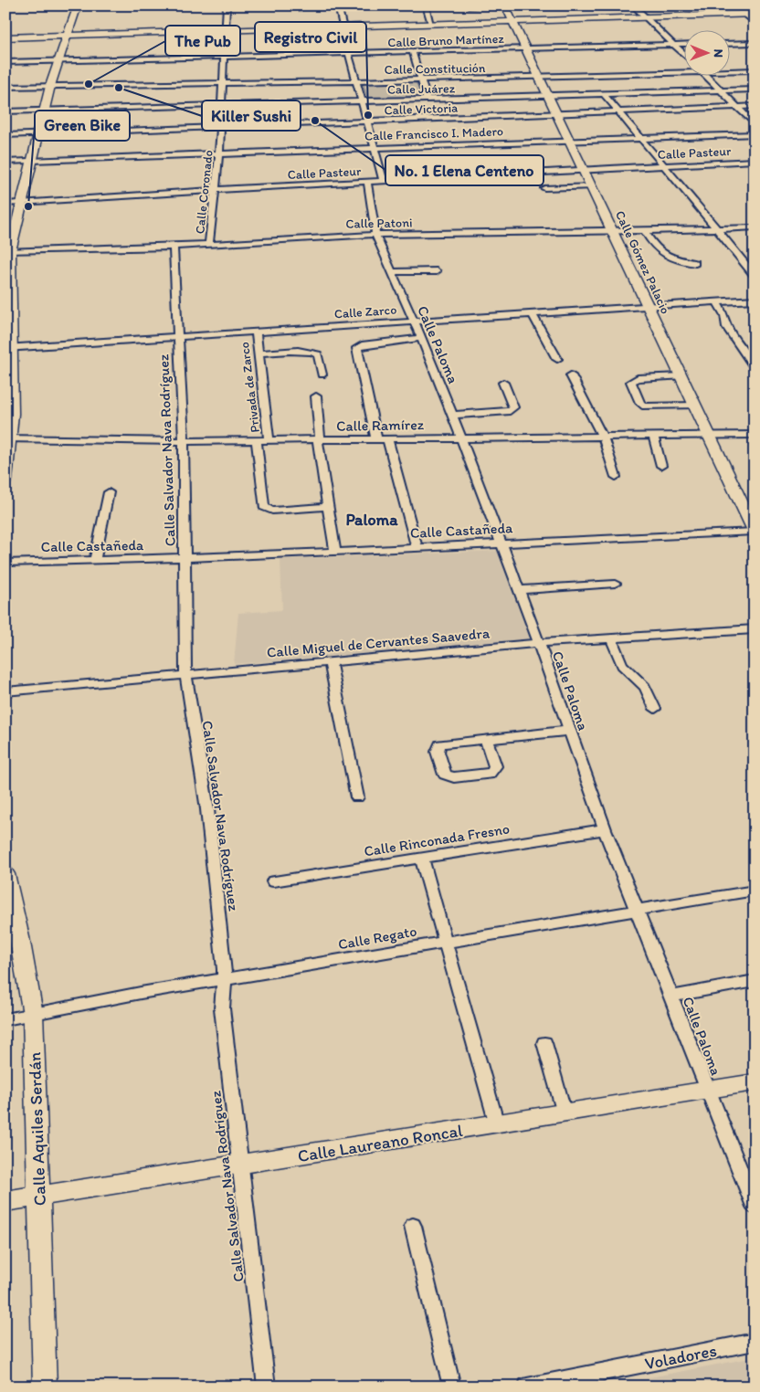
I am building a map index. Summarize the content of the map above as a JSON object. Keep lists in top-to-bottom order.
{
  "streets": {
    "street": [
      "Calle Bruno Martínez",
      "Calle Constitución",
      "Calle Juárez",
      "Calle Victoria",
      "Calle Francisco I. Madero",
      "Calle Pasteur",
      "Calle Coronado",
      "Calle Patoni",
      "Calle Gómez Palacio",
      "Calle Zarco",
      "Calle Paloma",
      "Privada de Zarco",
      "Calle Ramírez",
      "Calle Salvador Nava Rodríguez",
      "Calle Castañeda",
      "Calle Miguel de Cervantes Saavedra",
      "Calle Rinconada Fresno",
      "Calle Regato",
      "Calle Aquiles Serdán",
      "Calle Laureano Roncal",
      "Voladores"
    ]
  },
  "crossings": [
    ["Calle Bruno Martínez", "Calle Coronado"],
    ["Calle Bruno Martínez", "Calle Gómez Palacio"],
    ["Calle Constitución", "Calle Coronado"],
    ["Calle Constitución", "Calle Gómez Palacio"],
    ["Calle Juárez", "Calle Coronado"],
    ["Calle Juárez", "Calle Gómez Palacio"],
    ["Calle Victoria", "Calle Coronado"],
    ["Calle Victoria", "Calle Gómez Palacio"],
    ["Calle Francisco I. Madero", "Calle Coronado"],
    ["Calle Francisco I. Madero", "Calle Gómez Palacio"],
    ["Calle Pasteur", "Calle Coronado"],
    ["Calle Pasteur", "Calle Gómez Palacio"],
    ["Calle Pasteur", "Calle Paloma"],
    ["Calle Coronado", "Calle Patoni"],
    ["Calle Patoni", "Calle Gómez Palacio"],
    ["Calle Patoni", "Calle Paloma"],
    ["Calle Patoni", "Calle Salvador Nava Rodríguez"],
    ["Calle Gómez Palacio", "Calle Zarco"],
    ["Calle Gómez Palacio", "Calle Ramírez"],
    ["Calle Gómez Palacio", "Calle Castañeda"],
    ["Calle Zarco", "Calle Paloma"],
    ["Calle Zarco", "Privada de Zarco"],
    ["Calle Zarco", "Calle Salvador Nava Rodríguez"],
    ["Calle Paloma", "Calle Ramírez"],
    ["Calle Paloma", "Calle Castañeda"],
    ["Calle Paloma", "Calle Miguel de Cervantes Saavedra"],
    ["Calle Paloma", "Calle Rinconada Fresno"],
    ["Calle Paloma", "Calle Regato"],
    ["Calle Paloma", "Calle Laureano Roncal"],
    ["Privada de Zarco", "Calle Ramírez"],
    ["Calle Ramírez", "Calle Salvador Nava Rodríguez"],
    ["Calle Salvador Nava Rodríguez", "Calle Castañeda"],
    ["Calle Salvador Nava Rodríguez", "Calle Miguel de Cervantes Saavedra"],
    ["Calle Salvador Nava Rodríguez", "Calle Regato"],
    ["Calle Salvador Nava Rodríguez", "Calle Laureano Roncal"],
    ["Calle Regato", "Calle Aquiles Serdán"],
    ["Calle Aquiles Serdán", "Calle Laureano Roncal"]
  ],
  "districts": ["Paloma"],
  "places": [
    "The Pub",
    "Killer Sushi",
    "Registro Civil",
    "No. 1 Elena Centeno",
    "Green Bike"
  ],
  "north": "right"
}
